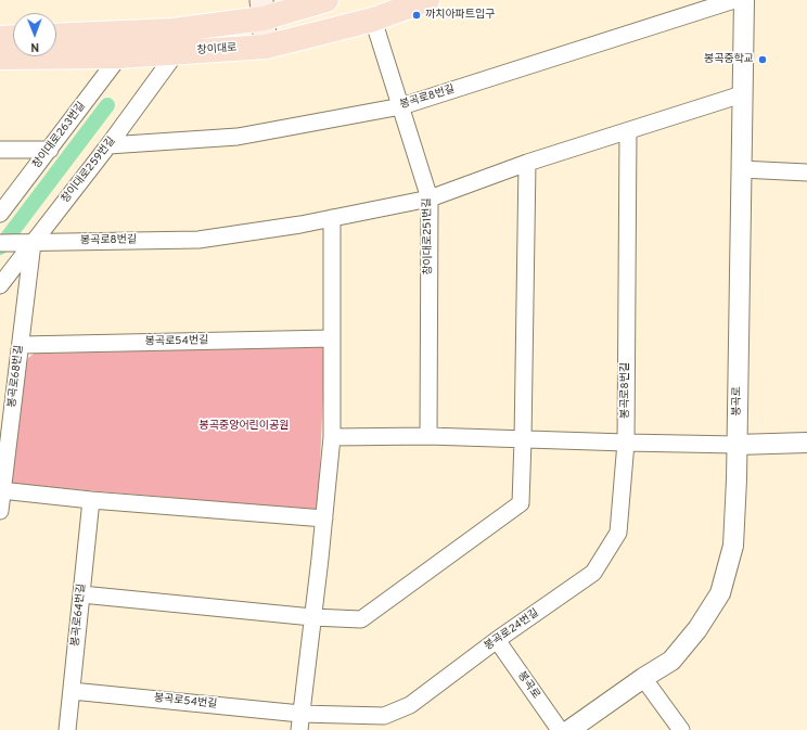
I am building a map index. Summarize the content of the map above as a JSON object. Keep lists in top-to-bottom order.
{
  "streets": {
    "main road": ["창이대로"],
    "street": [
      "봉곡로8번길",
      "창이대로263번길",
      "창이대로259번길",
      "창이대로251번길",
      "봉곡로54번길",
      "봉곡로68번길",
      "봉곡로",
      "봉곡로64번길",
      "봉곡로24번길"
    ]
  },
  "crossings": [
    ["창이대로", "창이대로263번길"],
    ["창이대로", "창이대로259번길"],
    ["창이대로", "창이대로251번길"],
    ["봉곡로8번길", "창이대로259번길"],
    ["봉곡로8번길", "창이대로251번길"],
    ["봉곡로8번길", "봉곡로68번길"],
    ["봉곡로8번길", "봉곡로"],
    ["봉곡로8번길", "봉곡로24번길"],
    ["창이대로259번길", "봉곡로68번길"],
    ["봉곡로54번길", "봉곡로68번길"],
    ["봉곡로54번길", "봉곡로64번길"],
    ["봉곡로54번길", "봉곡로24번길"],
    ["봉곡로", "봉곡로24번길"]
  ],
  "parks": ["봉곡중앙어린이공원"],
  "places": ["까치아파트입구", "봉곡중학교"],
  "north": "bottom"
}
